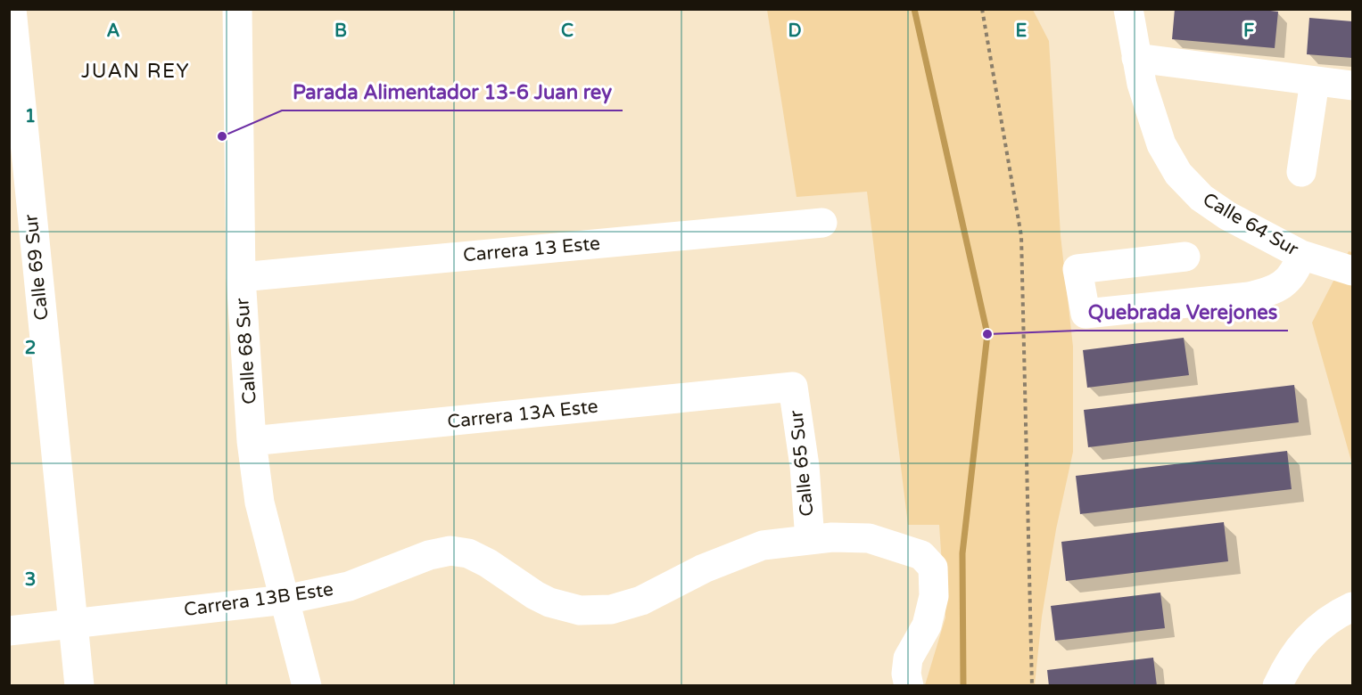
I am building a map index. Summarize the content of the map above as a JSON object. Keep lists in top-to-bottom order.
{
  "streets": {
    "street": [
      "Calle 64 Sur",
      "Carrera 13 Este",
      "Calle 69 Sur",
      "Calle 68 Sur",
      "Carrera 13A Este",
      "Calle 65 Sur",
      "Carrera 13B Este"
    ]
  },
  "crossings": [
    ["Carrera 13 Este", "Calle 68 Sur"],
    ["Calle 69 Sur", "Carrera 13B Este"],
    ["Calle 68 Sur", "Carrera 13A Este"],
    ["Calle 68 Sur", "Carrera 13B Este"],
    ["Carrera 13A Este", "Calle 65 Sur"],
    ["Calle 65 Sur", "Carrera 13B Este"]
  ],
  "districts": ["JUAN REY"],
  "places": ["Parada Alimentador 13-6 Juan rey", "Quebrada Verejones"],
  "grid": {
    "columns": [
      "A",
      "B",
      "C",
      "D",
      "E",
      "F"
    ],
    "rows": ["1", "2", "3"]
  }
}
